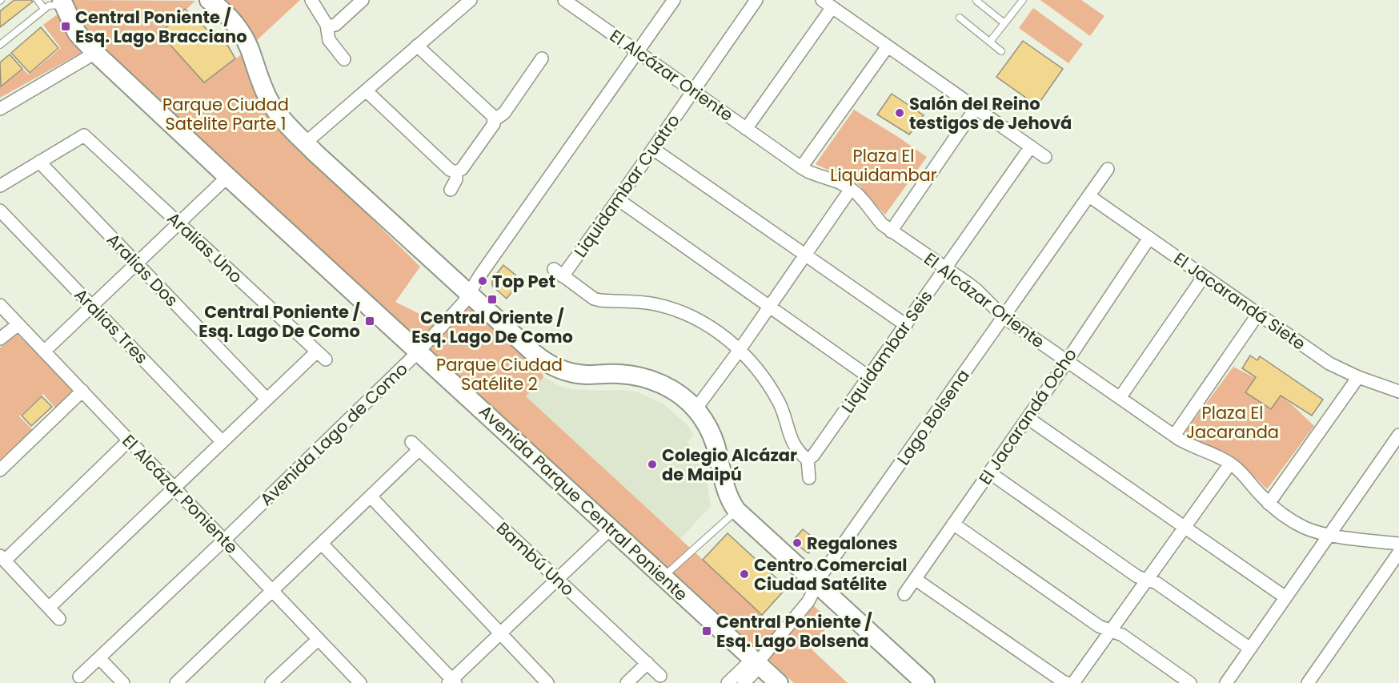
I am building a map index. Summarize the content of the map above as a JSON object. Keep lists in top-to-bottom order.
{
  "streets": {
    "street": [
      "El Alcázar Oriente",
      "Liquidambar Cuatro",
      "Aralias Uno",
      "Aralias Dos",
      "El Jacarandá Siete",
      "Aralias Tres",
      "Liquidambar Seis",
      "El Jacarandá Ocho",
      "Lago Bolsena",
      "Avenida Lago de Como",
      "El Alcázar Poniente",
      "Avenida Parque Central Poniente",
      "Bambú Uno"
    ]
  },
  "crossings": [
    ["El Alcázar Oriente", "Liquidambar Cuatro"],
    ["El Alcázar Oriente", "Liquidambar Seis"],
    ["El Alcázar Oriente", "El Jacarandá Ocho"],
    ["El Alcázar Oriente", "Lago Bolsena"],
    ["El Alcázar Oriente", "Avenida Lago de Como"],
    ["Aralias Uno", "Aralias Dos"],
    ["El Jacarandá Siete", "El Jacarandá Ocho"],
    ["El Jacarandá Siete", "Lago Bolsena"],
    ["Lago Bolsena", "Avenida Parque Central Poniente"],
    ["Avenida Lago de Como", "El Alcázar Poniente"],
    ["Avenida Lago de Como", "Avenida Parque Central Poniente"]
  ],
  "parks": [
    "Parque Ciudad Satelite Parte 1",
    "Plaza El Liquidambar",
    "Parque Ciudad Satélite 2",
    "Plaza El Jacaranda"
  ],
  "places": {
    "transit": [
      "Central Poniente / Esq. Lago Bracciano",
      "Central Oriente / Esq. Lago De Como",
      "Central Poniente / Esq. Lago De Como",
      "Central Poniente / Esq. Lago Bolsena"
    ],
    "other": [
      "Salón del Reino testigos de Jehová",
      "Top Pet",
      "Colegio Alcázar de Maipú",
      "Regalones",
      "Centro Comercial Ciudad Satélite"
    ]
  }
}
